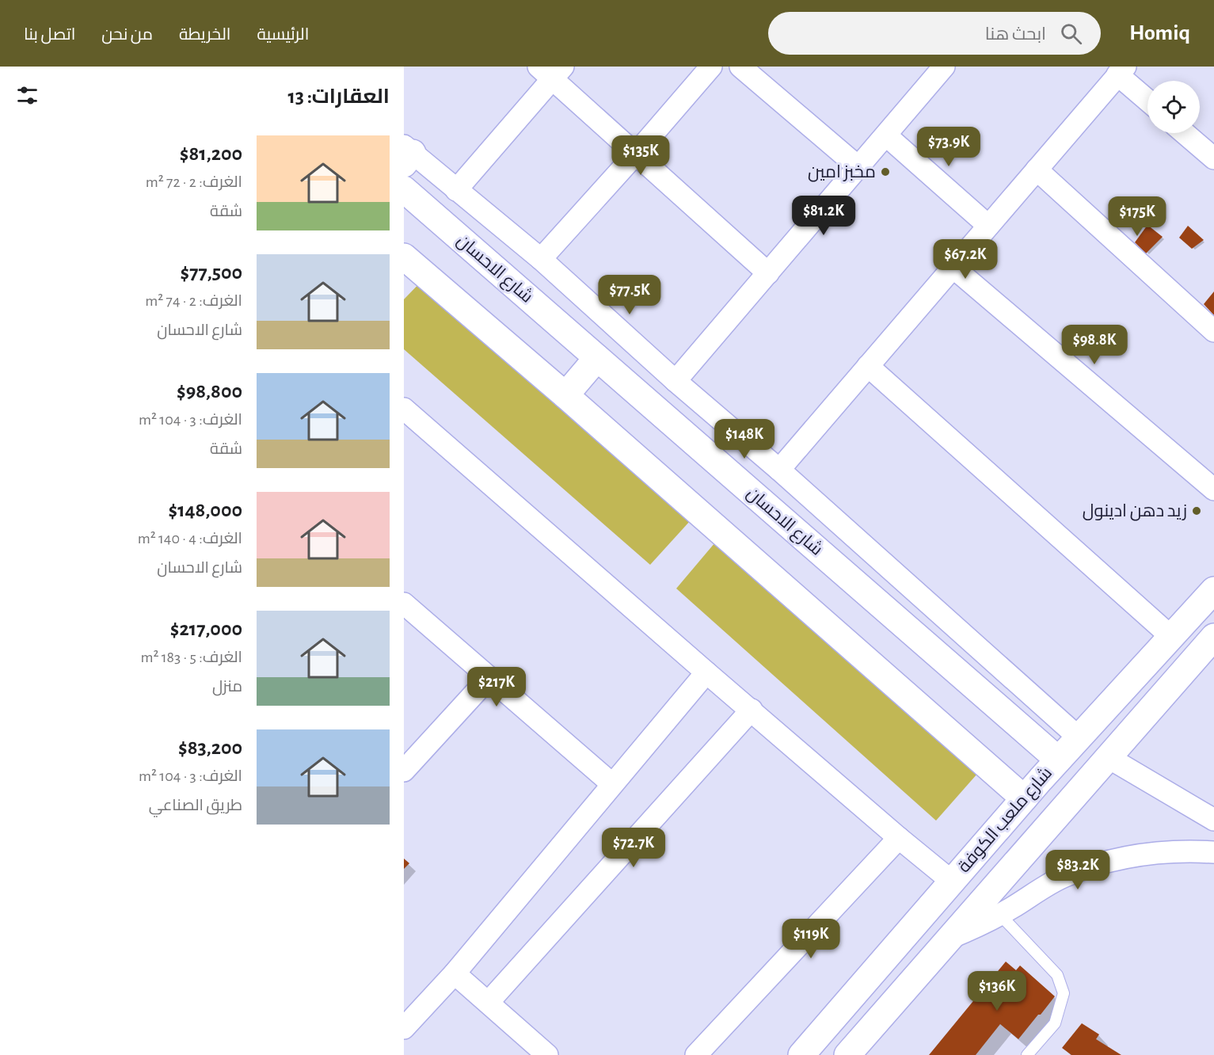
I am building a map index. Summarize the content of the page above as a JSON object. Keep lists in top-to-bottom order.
{
  "streets": {
    "street": ["شارع الاحسان", "شارع ملعب الكوفة"]
  },
  "crossings": [
    ["شارع الاحسان", "شارع ملعب الكوفة"]
  ],
  "places": ["مخبز امين", "زيد دهن ادينول"],
  "page": {
    "header": "Homiq",
    "search": "ابحث هنا",
    "nav": [
      "الرئيسية",
      "الخريطة",
      "من نحن",
      "اتصل بنا"
    ],
    "heading": "العقارات: 13",
    "list": [
      {
        "name": "$81,200",
        "note": "الغرف: 2 · 72 m² · شقة"
      },
      {
        "name": "$77,500",
        "note": "الغرف: 2 · 74 m² · شارع الاحسان"
      },
      {
        "name": "$98,800",
        "note": "الغرف: 3 · 104 m² · شقة"
      },
      {
        "name": "$148,000",
        "note": "الغرف: 4 · 140 m² · شارع الاحسان"
      },
      {
        "name": "$217,000",
        "note": "الغرف: 5 · 183 m² · منزل"
      },
      {
        "name": "$83,200",
        "note": "الغرف: 3 · 104 m² · طريق الصناعي"
      }
    ],
    "price": [
      "$73.9K",
      "$135K",
      "$81.2K",
      "$175K",
      "$67.2K",
      "$77.5K",
      "$98.8K",
      "$148K",
      "$217K",
      "$72.7K",
      "$83.2K",
      "$119K",
      "$136K"
    ]
  }
}
